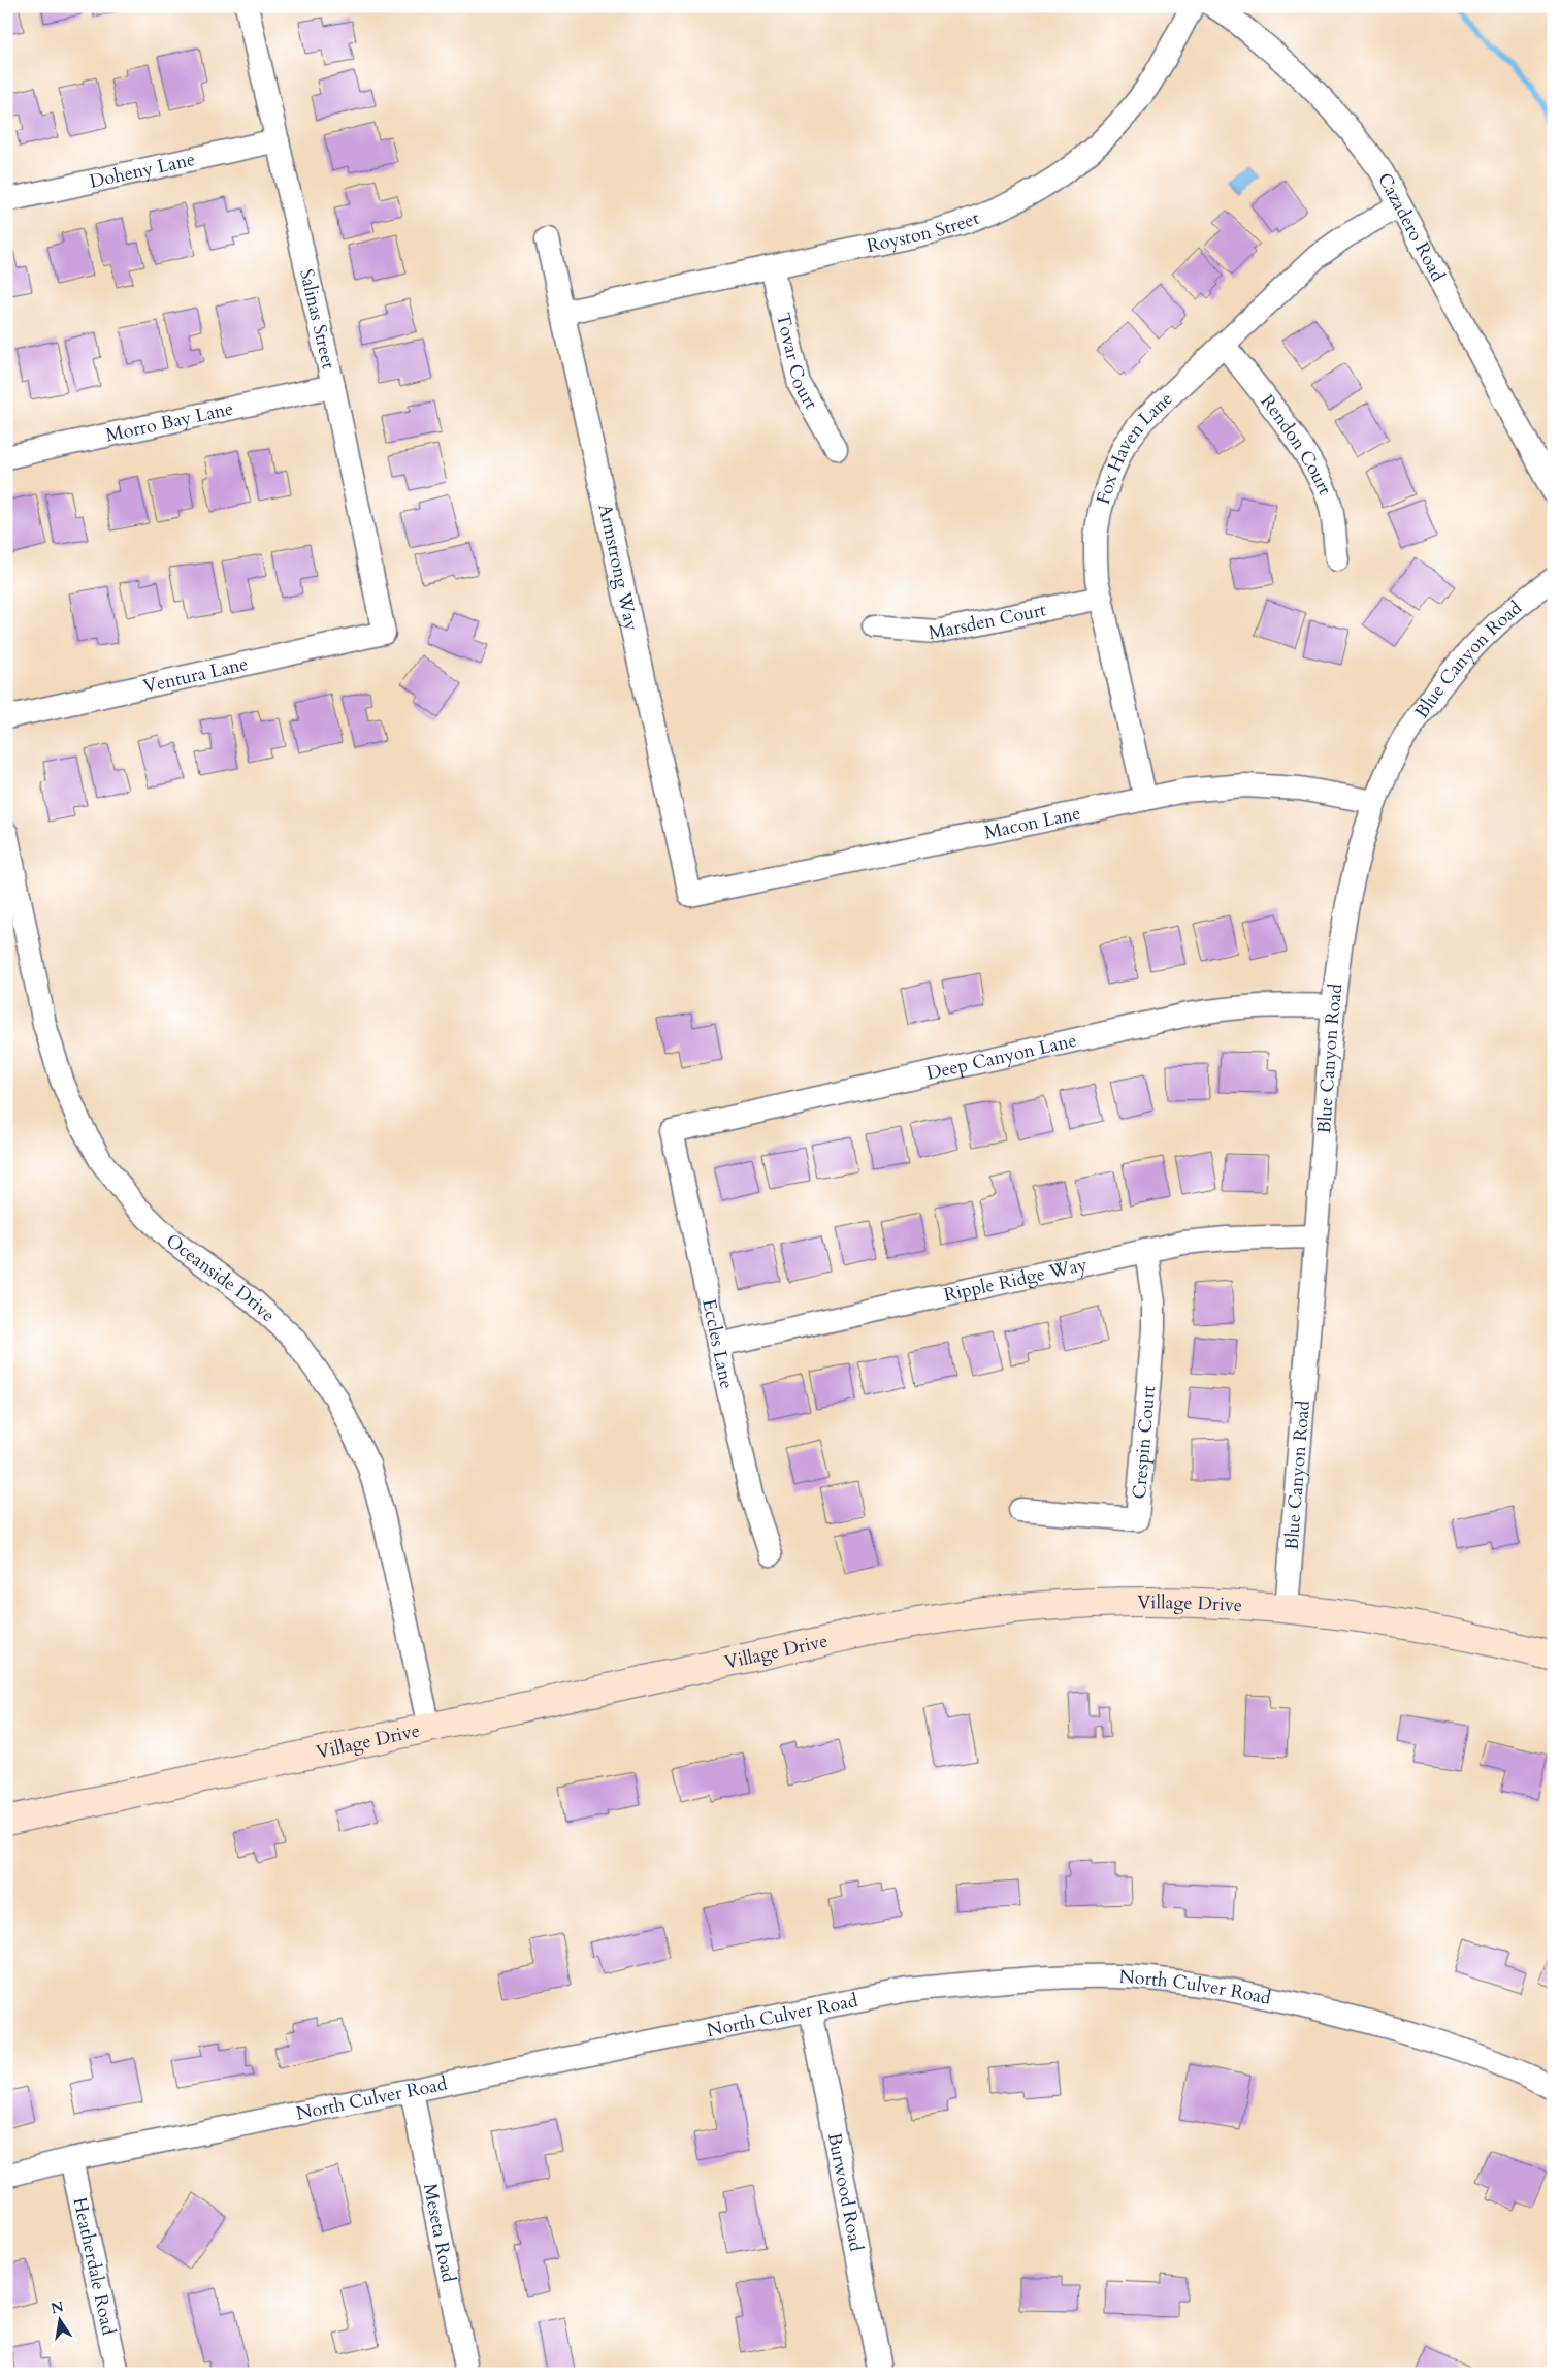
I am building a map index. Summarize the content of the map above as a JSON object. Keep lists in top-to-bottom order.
{
  "streets": {
    "main road": ["Village Drive"],
    "street": [
      "Doheny Lane",
      "Cazadero Road",
      "Royston Street",
      "Salinas Street",
      "Tovar Court",
      "Morro Bay Lane",
      "Rendon Court",
      "Fox Haven Lane",
      "Armstrong Way",
      "Marsden Court",
      "Blue Canyon Road",
      "Ventura Lane",
      "Macon Lane",
      "Deep Canyon Lane",
      "Oceanside Drive",
      "Ripple Ridge Way",
      "Eccles Lane",
      "Crespin Court",
      "North Culver Road",
      "Burwood Road",
      "Meseta Road",
      "Heatherdale Road"
    ]
  },
  "crossings": [
    ["Doheny Lane", "Salinas Street"],
    ["Cazadero Road", "Fox Haven Lane"],
    ["Royston Street", "Tovar Court"],
    ["Royston Street", "Armstrong Way"],
    ["Salinas Street", "Morro Bay Lane"],
    ["Salinas Street", "Ventura Lane"],
    ["Rendon Court", "Fox Haven Lane"],
    ["Fox Haven Lane", "Marsden Court"],
    ["Fox Haven Lane", "Macon Lane"],
    ["Armstrong Way", "Macon Lane"],
    ["Blue Canyon Road", "Macon Lane"],
    ["Blue Canyon Road", "Deep Canyon Lane"],
    ["Blue Canyon Road", "Ripple Ridge Way"],
    ["Blue Canyon Road", "Village Drive"],
    ["Deep Canyon Lane", "Eccles Lane"],
    ["Oceanside Drive", "Village Drive"],
    ["Ripple Ridge Way", "Eccles Lane"],
    ["Ripple Ridge Way", "Crespin Court"],
    ["North Culver Road", "Burwood Road"],
    ["North Culver Road", "Meseta Road"],
    ["North Culver Road", "Heatherdale Road"]
  ],
  "north": "top"
}
